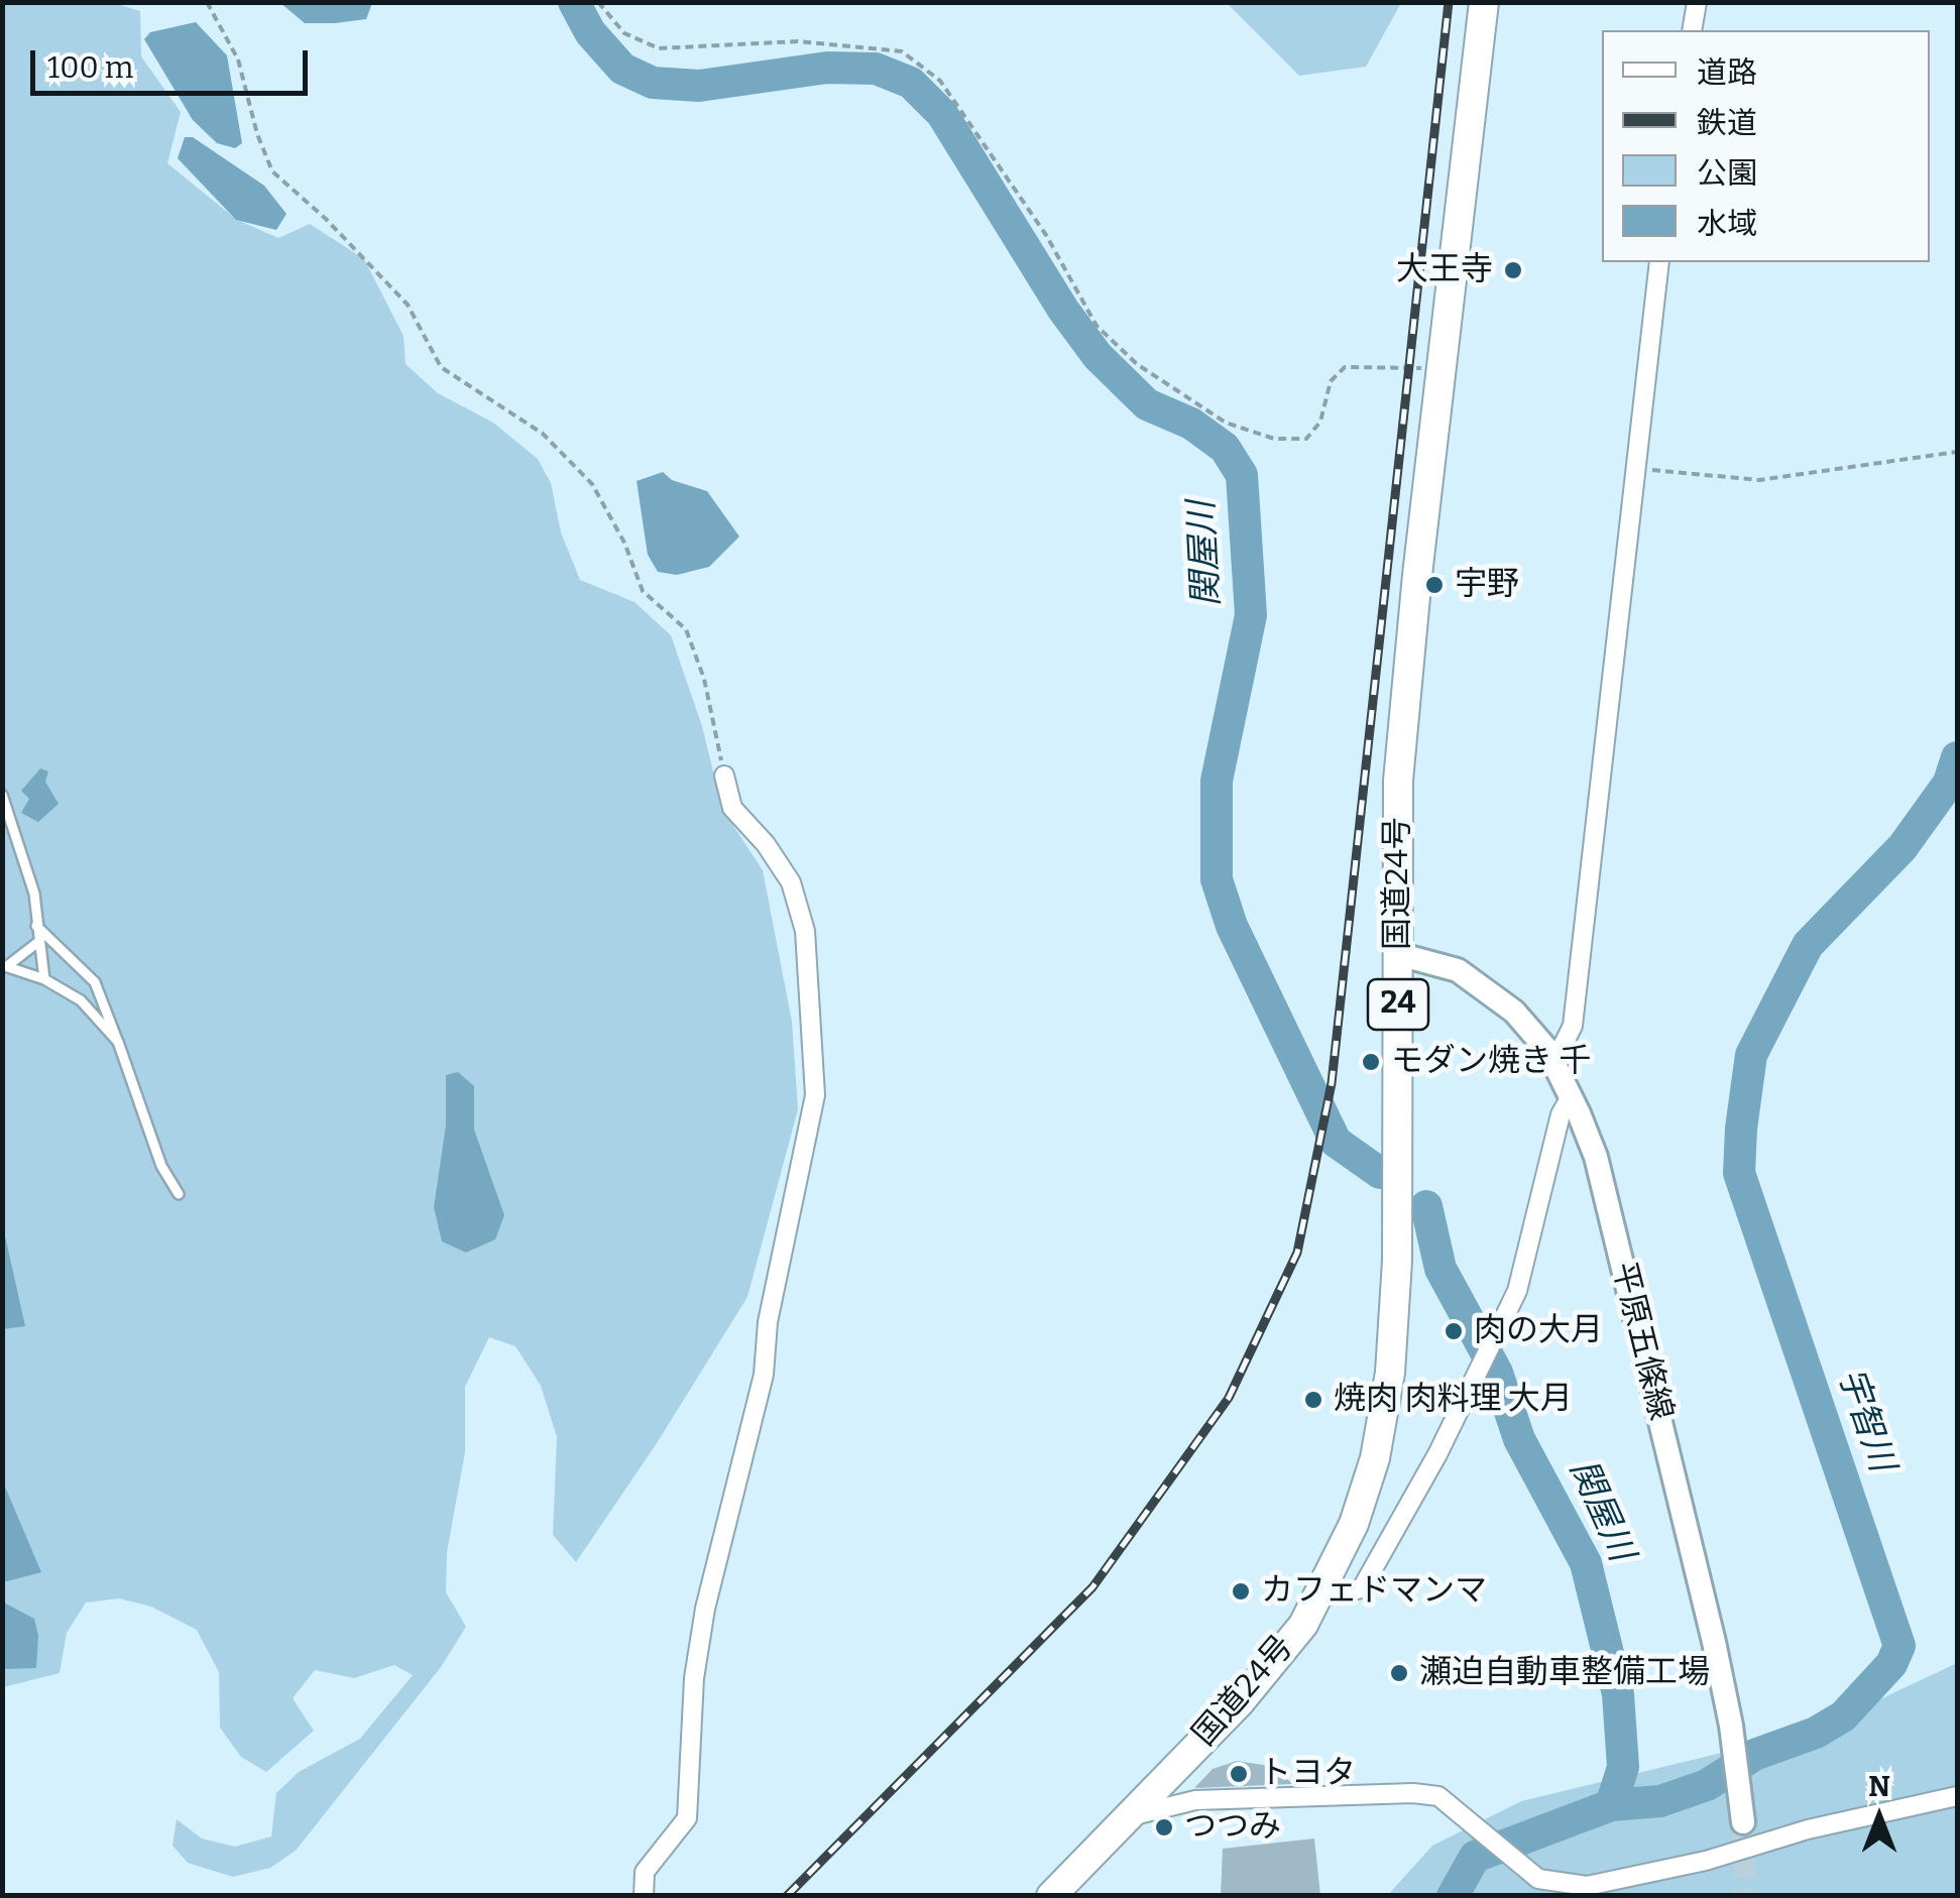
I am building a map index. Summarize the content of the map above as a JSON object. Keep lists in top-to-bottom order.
{
  "streets": {
    "highway": ["国道24号", "24"],
    "main road": ["平原五條線"]
  },
  "crossings": [
    ["国道24号", "平原五條線"]
  ],
  "water": ["関屋川", "宇智川"],
  "places": [
    "大王寺",
    "宇野",
    "モダン焼き 千",
    "肉の大月",
    "焼肉 肉料理 大月",
    "カフェドマンマ",
    "瀬迫自動車整備工場",
    "トヨタ",
    "つつみ"
  ],
  "legend": [
    "道路",
    "鉄道",
    "公園",
    "水域"
  ],
  "scale_bar": "100 m",
  "north": "top"
}
